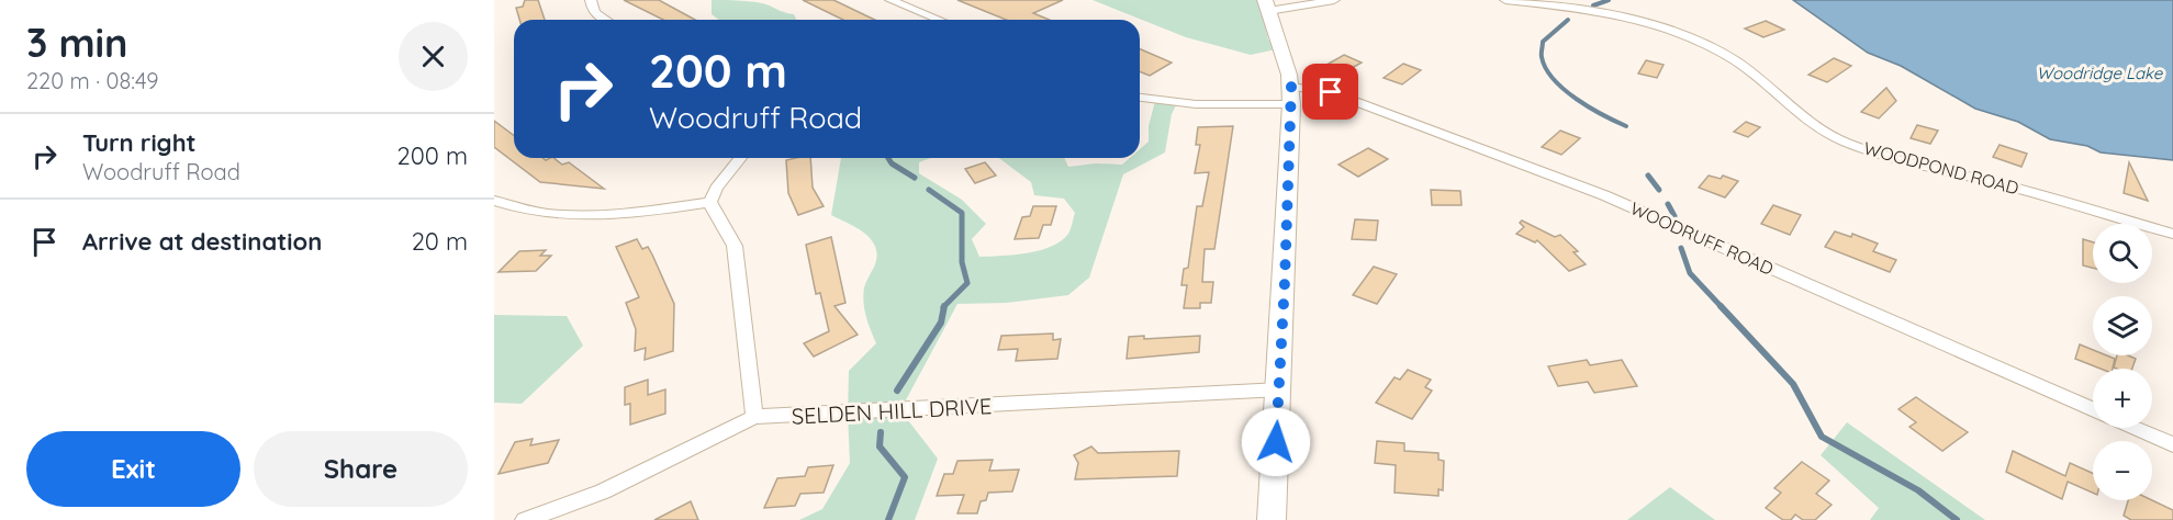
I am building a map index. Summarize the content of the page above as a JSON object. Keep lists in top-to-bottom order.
{
  "streets": {
    "street": ["WOODPOND ROAD", "WOODRUFF ROAD", "SELDEN HILL DRIVE"]
  },
  "water": ["Woodridge Lake"],
  "page": {
    "heading": ["3 min", "220 m · 08:49"],
    "turn": ["200 m", "Woodruff Road"],
    "list": [
      {
        "name": "Turn right",
        "note": "Woodruff Road",
        "value": "200 m"
      },
      {
        "name": "Arrive at destination",
        "value": "20 m"
      }
    ],
    "map_buttons": ["+", "−"],
    "buttons": ["Exit", "Share"]
  }
}
